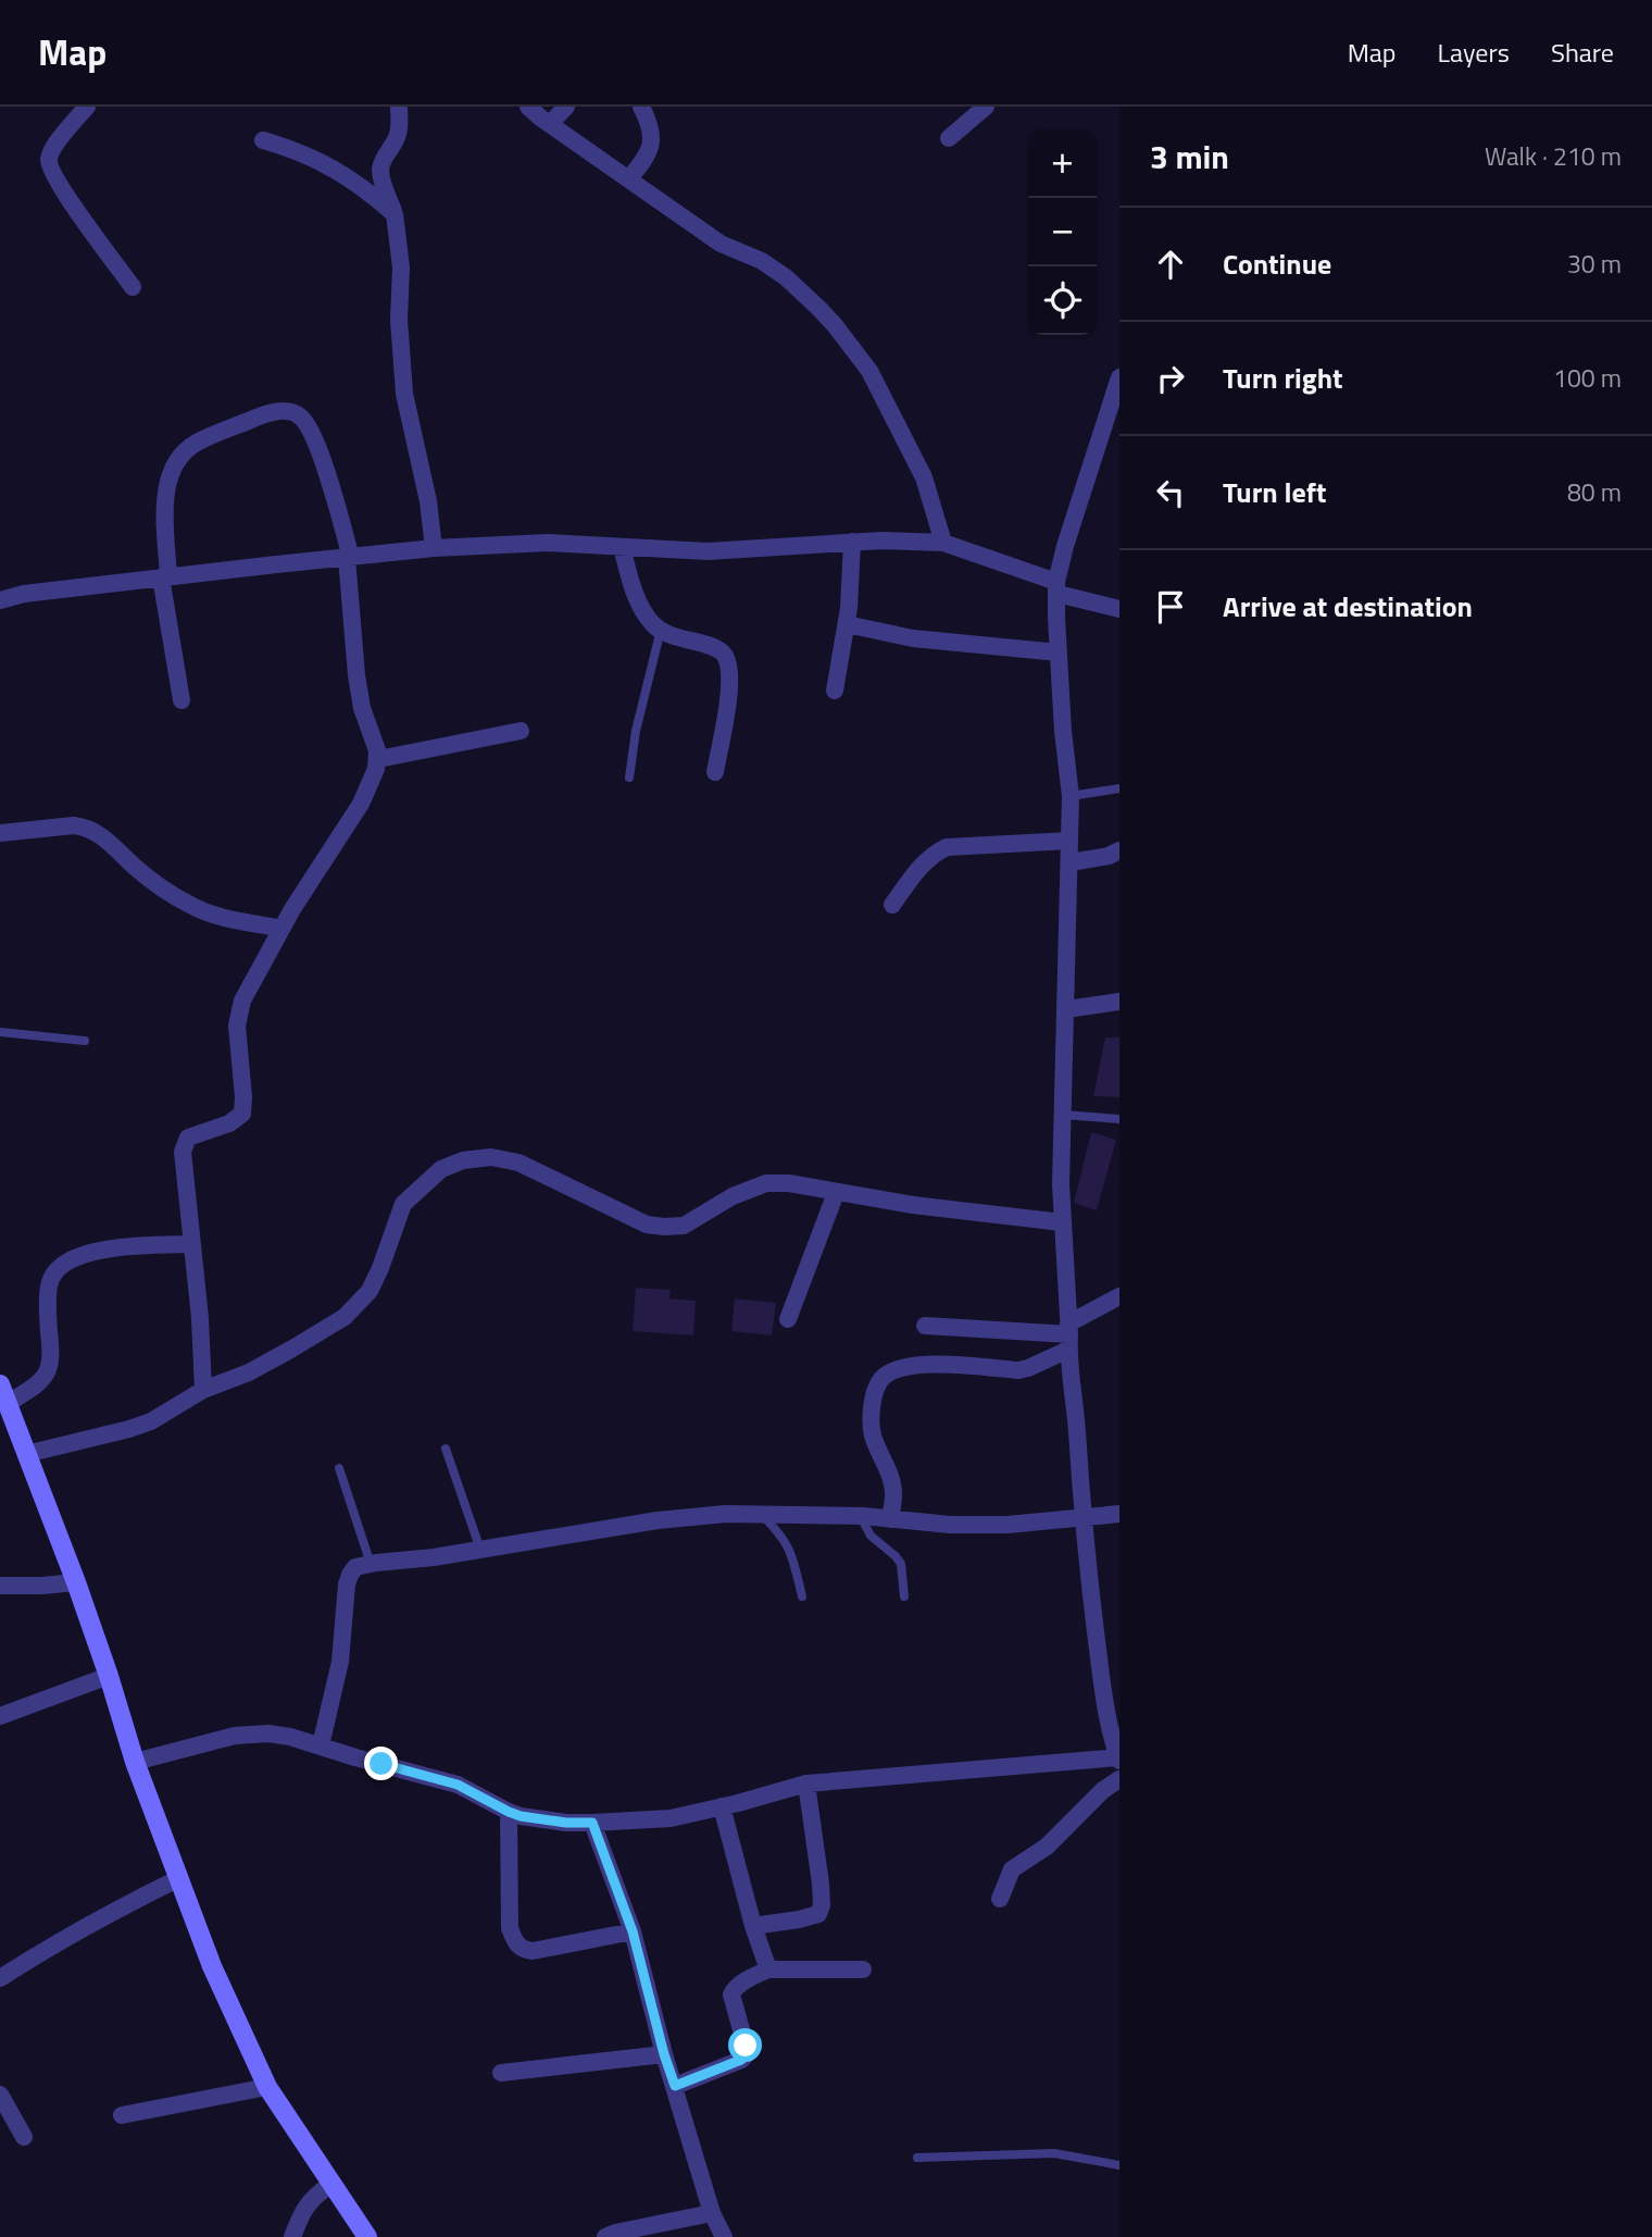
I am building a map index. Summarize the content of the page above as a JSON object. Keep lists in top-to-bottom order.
{
  "page": {
    "header": "Map",
    "nav": ["Map", "Layers", "Share"],
    "heading": ["3 min", "Walk · 210 m"],
    "map_buttons": ["+", "−"],
    "list": [
      ["Continue", "30 m"],
      ["Turn right", "100 m"],
      ["Turn left", "80 m"],
      "Arrive at destination"
    ]
  }
}
